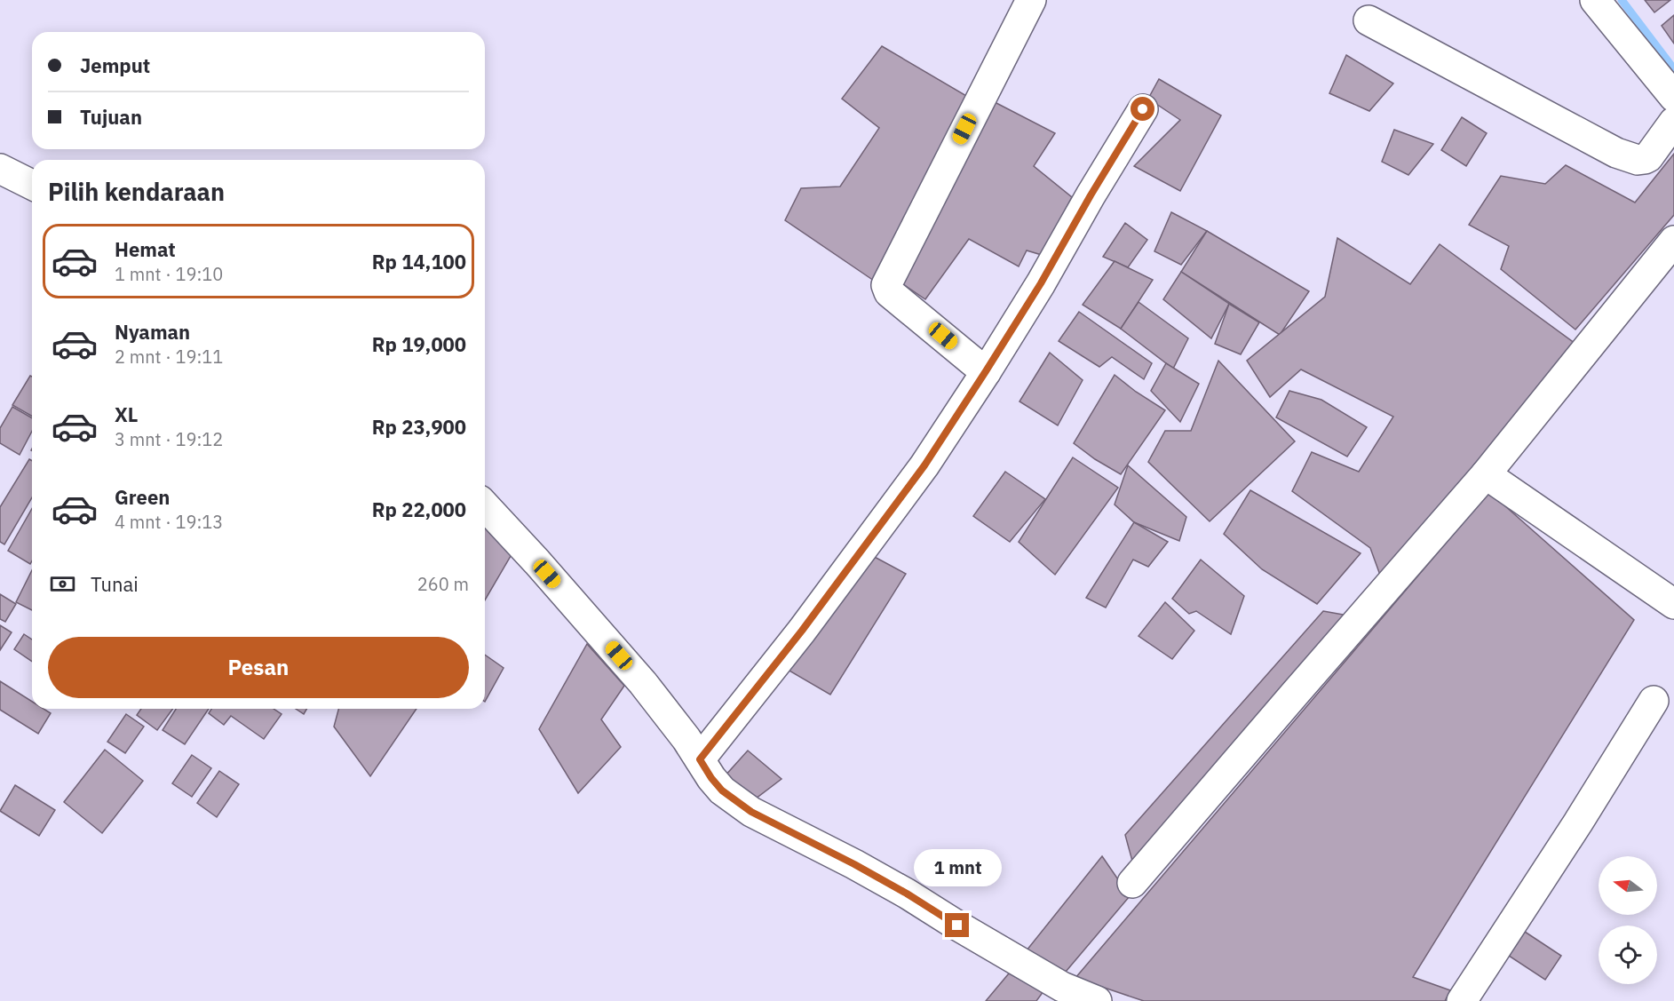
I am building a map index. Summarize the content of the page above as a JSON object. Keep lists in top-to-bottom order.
{
  "north": "left",
  "page": {
    "banner": ["Jemput", "Tujuan"],
    "heading": "Pilih kendaraan",
    "list": [
      {
        "name": "Hemat",
        "note": "1 mnt · 19:10",
        "value": "Rp 14,100"
      },
      {
        "name": "Nyaman",
        "note": "2 mnt · 19:11",
        "value": "Rp 19,000"
      },
      {
        "name": "XL",
        "note": "3 mnt · 19:12",
        "value": "Rp 23,900"
      },
      {
        "name": "Green",
        "note": "4 mnt · 19:13",
        "value": "Rp 22,000"
      }
    ],
    "pay": ["Tunai", "260 m"],
    "buttons": "Pesan",
    "bubble": "1 mnt"
  }
}
